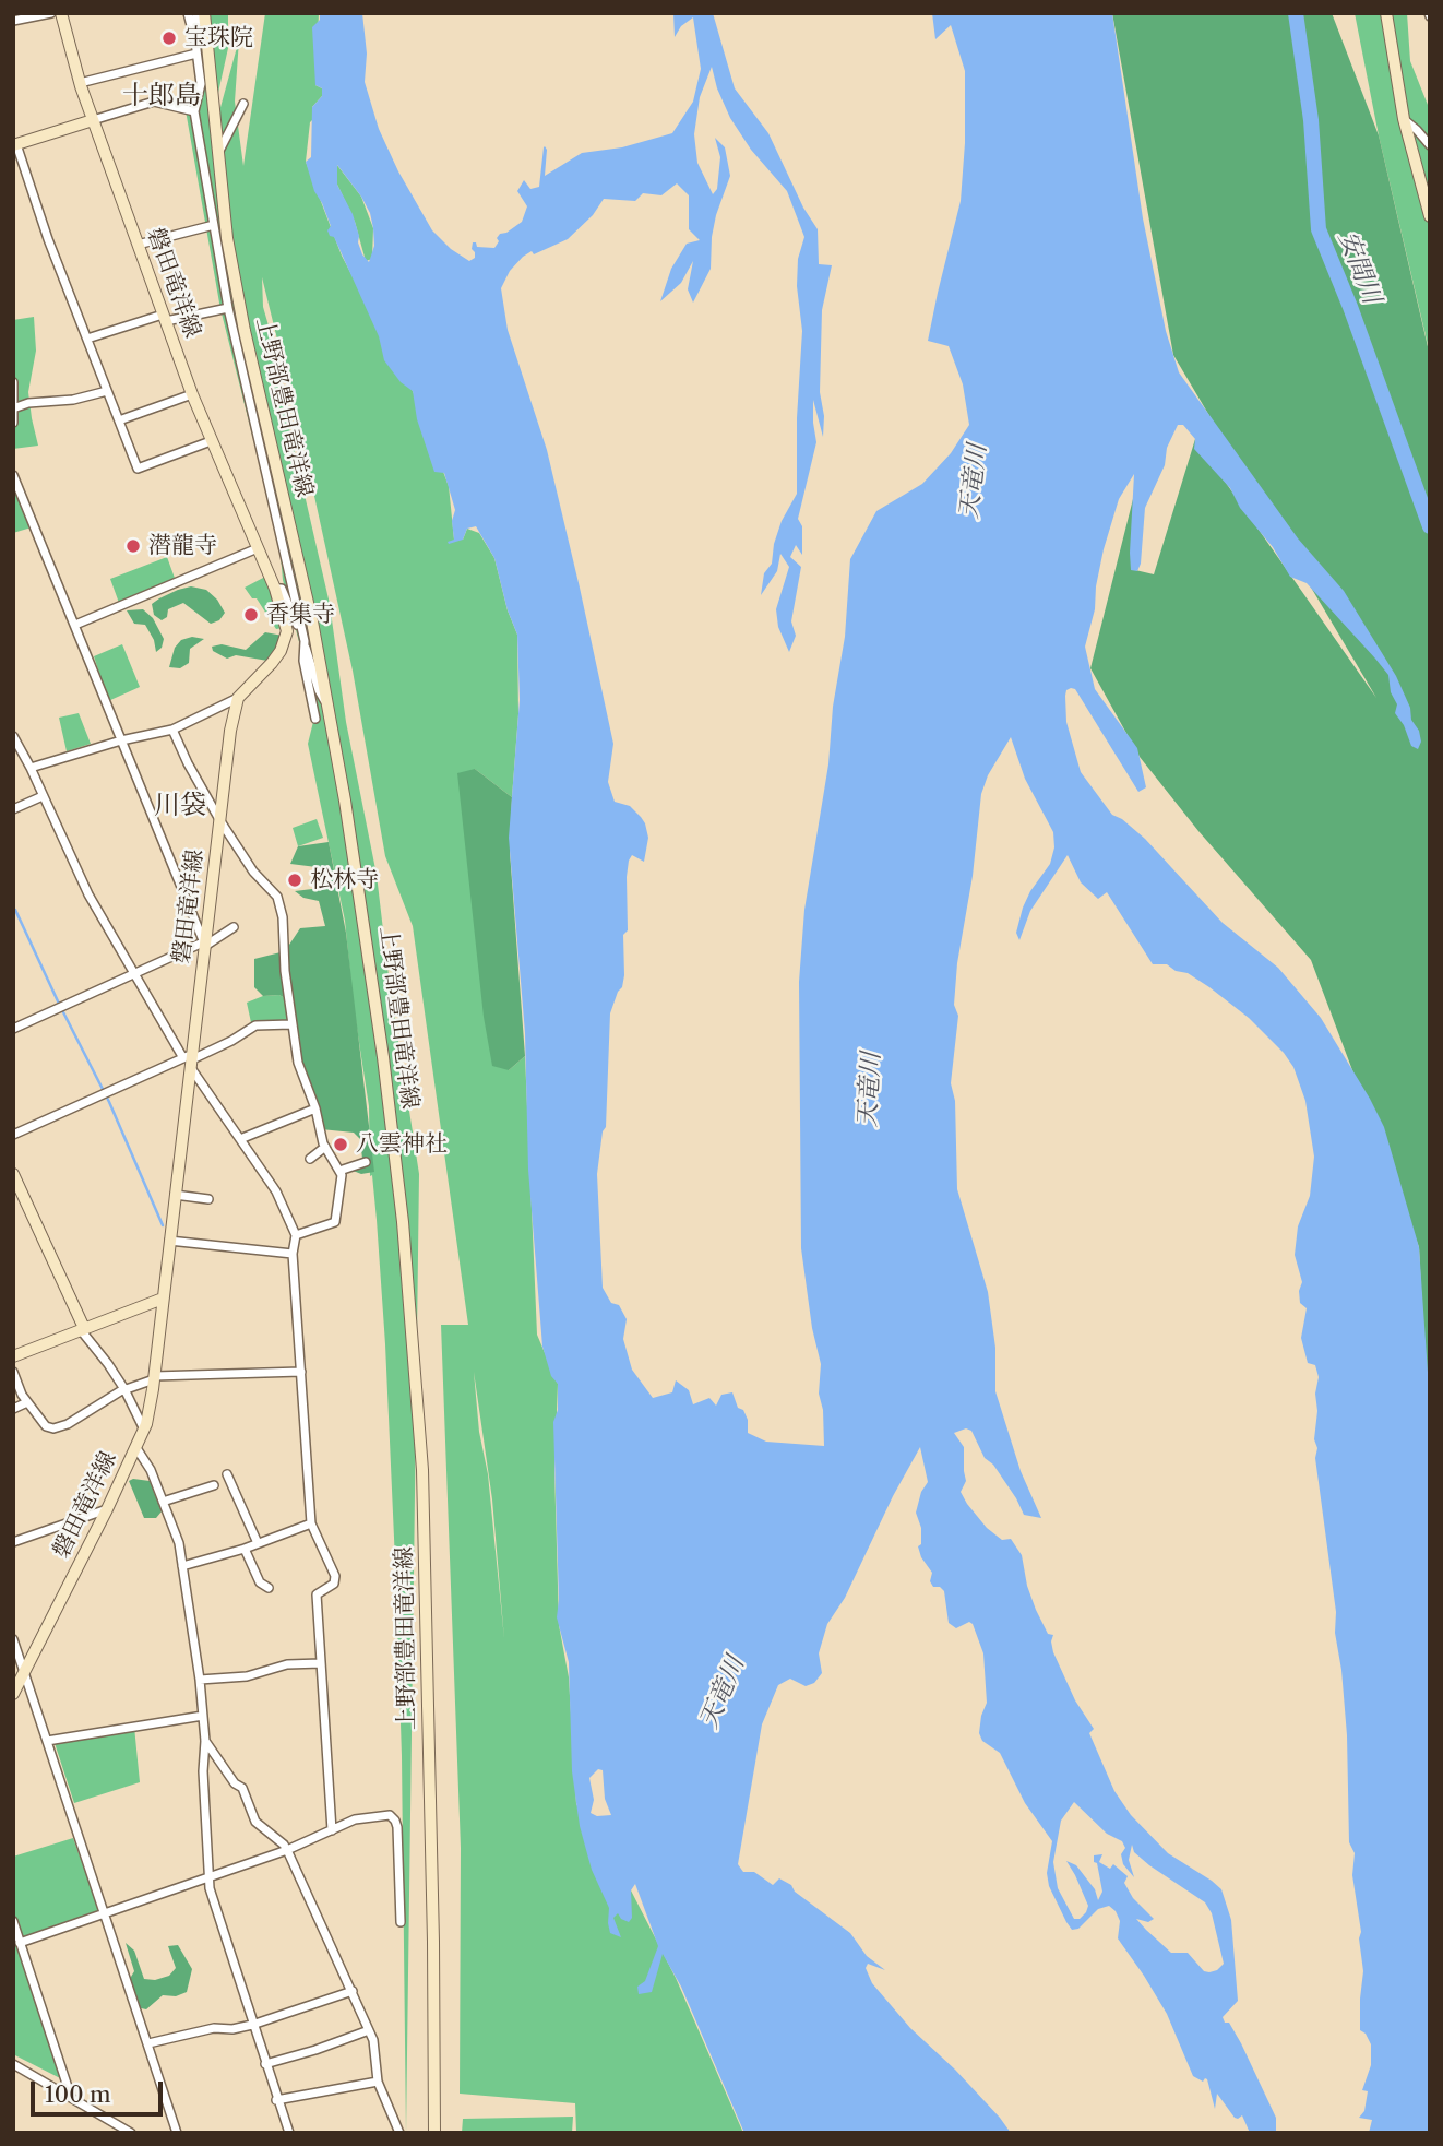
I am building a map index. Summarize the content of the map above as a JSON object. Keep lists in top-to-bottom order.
{
  "streets": {
    "main road": ["磐田竜洋線", "上野部豊田竜洋線"]
  },
  "districts": ["十郎島", "川袋"],
  "water": ["安間川", "天竜川"],
  "places": [
    "宝珠院",
    "潜龍寺",
    "香集寺",
    "松林寺",
    "八雲神社"
  ],
  "scale_bar": "100 m"
}
